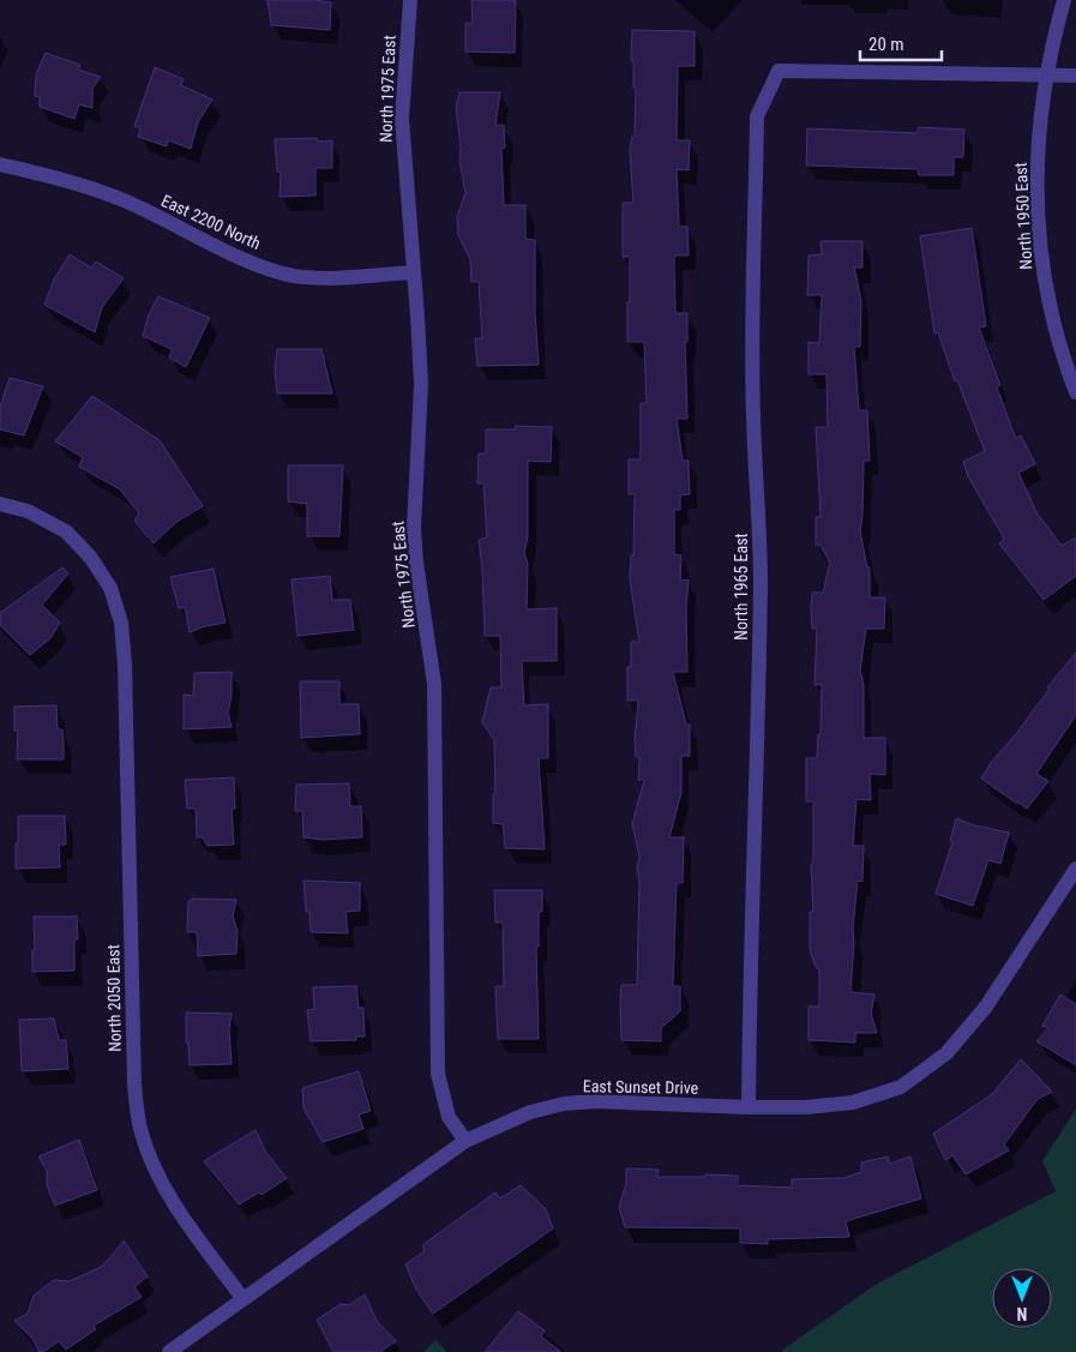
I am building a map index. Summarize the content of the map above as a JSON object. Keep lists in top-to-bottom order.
{
  "streets": {
    "street": [
      "North 1975 East",
      "North 1950 East",
      "East 2200 North",
      "North 1965 East",
      "North 2050 East",
      "East Sunset Drive"
    ]
  },
  "crossings": [
    ["North 1975 East", "East 2200 North"],
    ["North 1975 East", "East Sunset Drive"],
    ["North 1950 East", "North 1965 East"],
    ["North 1965 East", "East Sunset Drive"],
    ["North 2050 East", "East Sunset Drive"]
  ],
  "scale_bar": "20 m",
  "north": "bottom"
}
